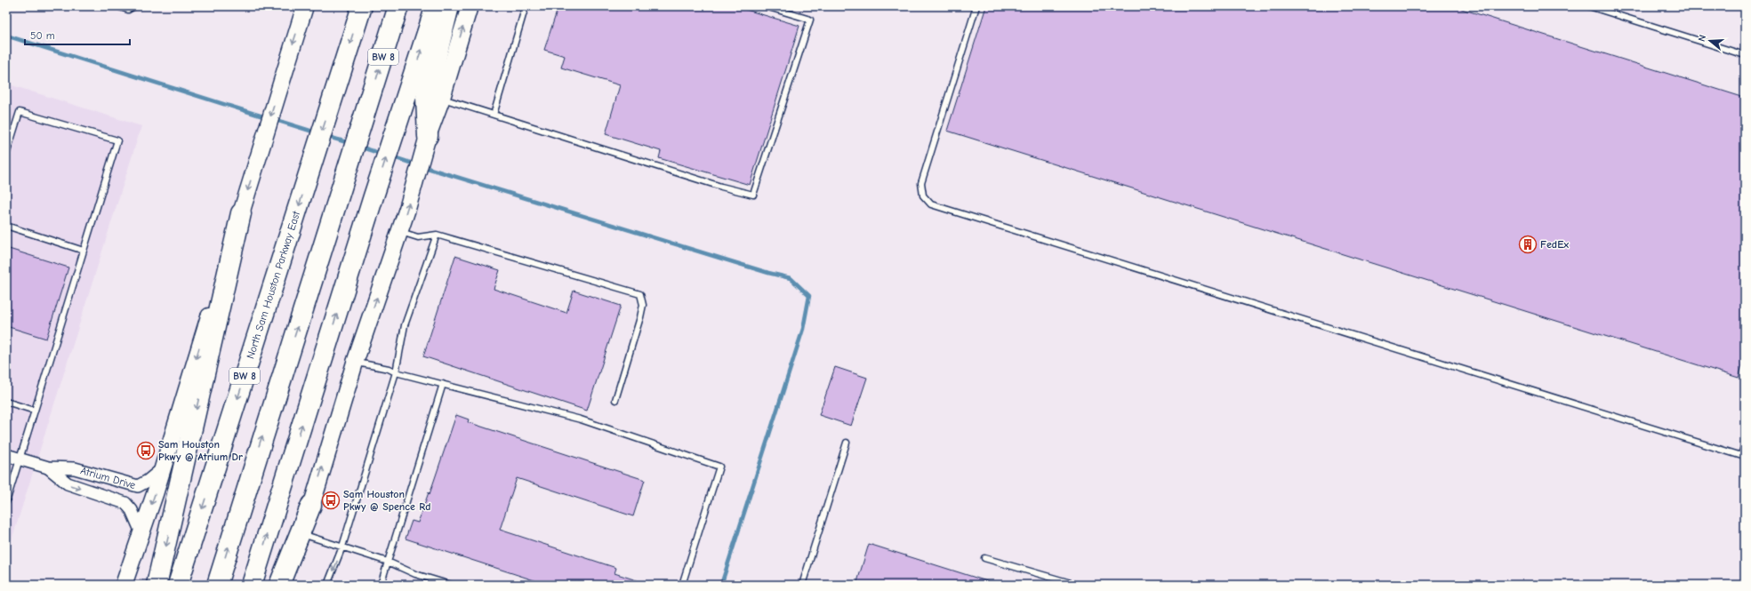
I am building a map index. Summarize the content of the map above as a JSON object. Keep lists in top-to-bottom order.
{
  "streets": {
    "highway": ["BW 8", "North Sam Houston Parkway East"],
    "street": ["Atrium Drive"]
  },
  "one_way": ["Atrium Drive"],
  "places": {
    "building": ["FedEx"],
    "bus stop": ["Sam Houston Pkwy @ Atrium Dr", "Sam Houston Pkwy @ Spence Rd"]
  },
  "scale_bar": "50 m",
  "north": "left"
}
